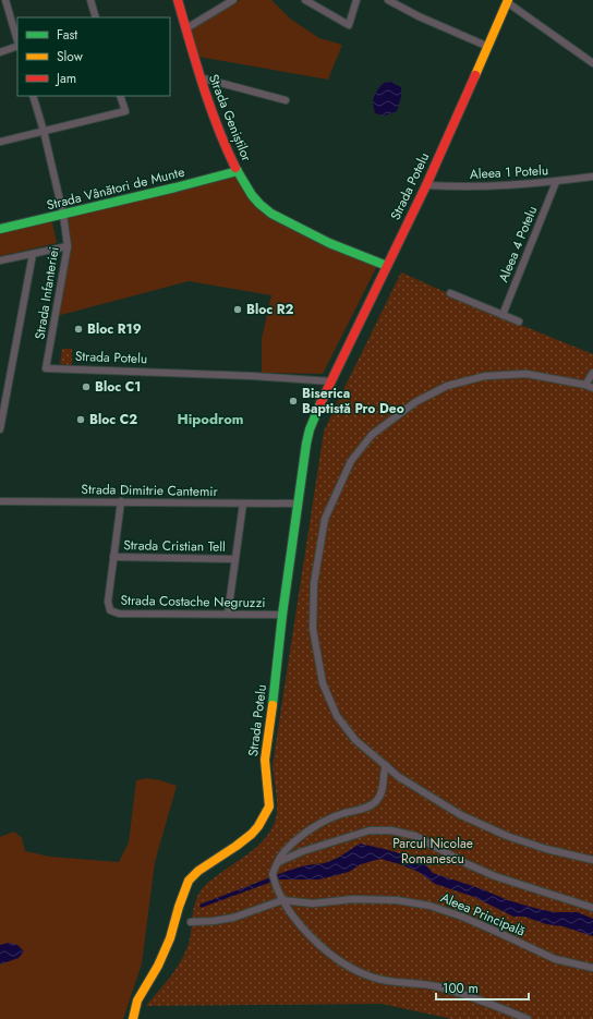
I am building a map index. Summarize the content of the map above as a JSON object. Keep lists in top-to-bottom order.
{
  "streets": {
    "main road": ["Strada Geniștilor", "Strada Potelu", "Strada Vânători de Munte"],
    "street": [
      "Aleea 1 Potelu",
      "Aleea 4 Potelu",
      "Strada Infanteriei",
      "Strada Dimitrie Cantemir",
      "Strada Cristian Tell",
      "Strada Costache Negruzzi",
      "Aleea Principală"
    ]
  },
  "crossings": [
    ["Strada Geniștilor", "Strada Potelu"],
    ["Strada Geniștilor", "Strada Vânători de Munte"],
    ["Aleea 1 Potelu", "Strada Potelu"],
    ["Aleea 1 Potelu", "Aleea 4 Potelu"],
    ["Strada Potelu", "Strada Infanteriei"],
    ["Strada Potelu", "Strada Dimitrie Cantemir"],
    ["Strada Potelu", "Strada Costache Negruzzi"],
    ["Strada Vânători de Munte", "Strada Infanteriei"],
    ["Strada Dimitrie Cantemir", "Strada Costache Negruzzi"],
    ["Strada Cristian Tell", "Strada Costache Negruzzi"]
  ],
  "districts": ["Hipodrom"],
  "parks": ["Parcul Nicolae Romanescu"],
  "places": [
    "Bloc R2",
    "Bloc R19",
    "Bloc C1",
    "Biserica Baptistă Pro Deo",
    "Bloc C2"
  ],
  "legend": ["Fast", "Slow", "Jam"],
  "scale_bar": "100 m"
}
